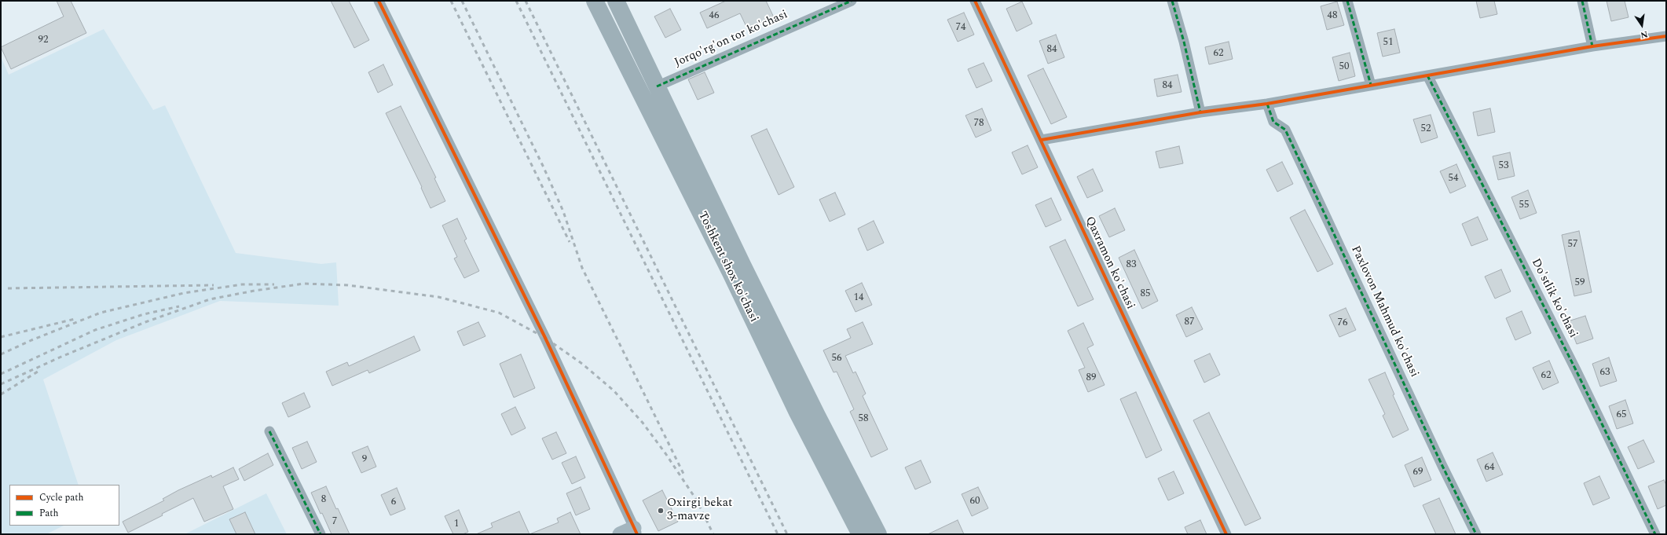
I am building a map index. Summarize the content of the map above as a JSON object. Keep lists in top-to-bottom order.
{
  "streets": {
    "highway": ["Toshkent shox ko'chasi"],
    "street": [
      "Jorqo'rg'on tor ko'chasi",
      "Qaxramon ko'chasi",
      "Do'stlik ko'chasi",
      "Paxlovon Mahmud ko'chasi"
    ]
  },
  "crossings": [
    ["Jorqo'rg'on tor ko'chasi", "Toshkent shox ko'chasi"]
  ],
  "places": ["Oxirgi bekat 3-mavze"],
  "house_numbers": [
    "46",
    "48",
    "74",
    "92",
    "51",
    "84",
    "62",
    "50",
    "84",
    "78",
    "52",
    "53",
    "54",
    "55",
    "57",
    "83",
    "59",
    "85",
    "14",
    "87",
    "76",
    "56",
    "63",
    "62",
    "89",
    "65",
    "58",
    "9",
    "64",
    "69",
    "8",
    "60",
    "6",
    "7",
    "1"
  ],
  "legend": ["Cycle path", "Path"],
  "north": "bottom"
}
